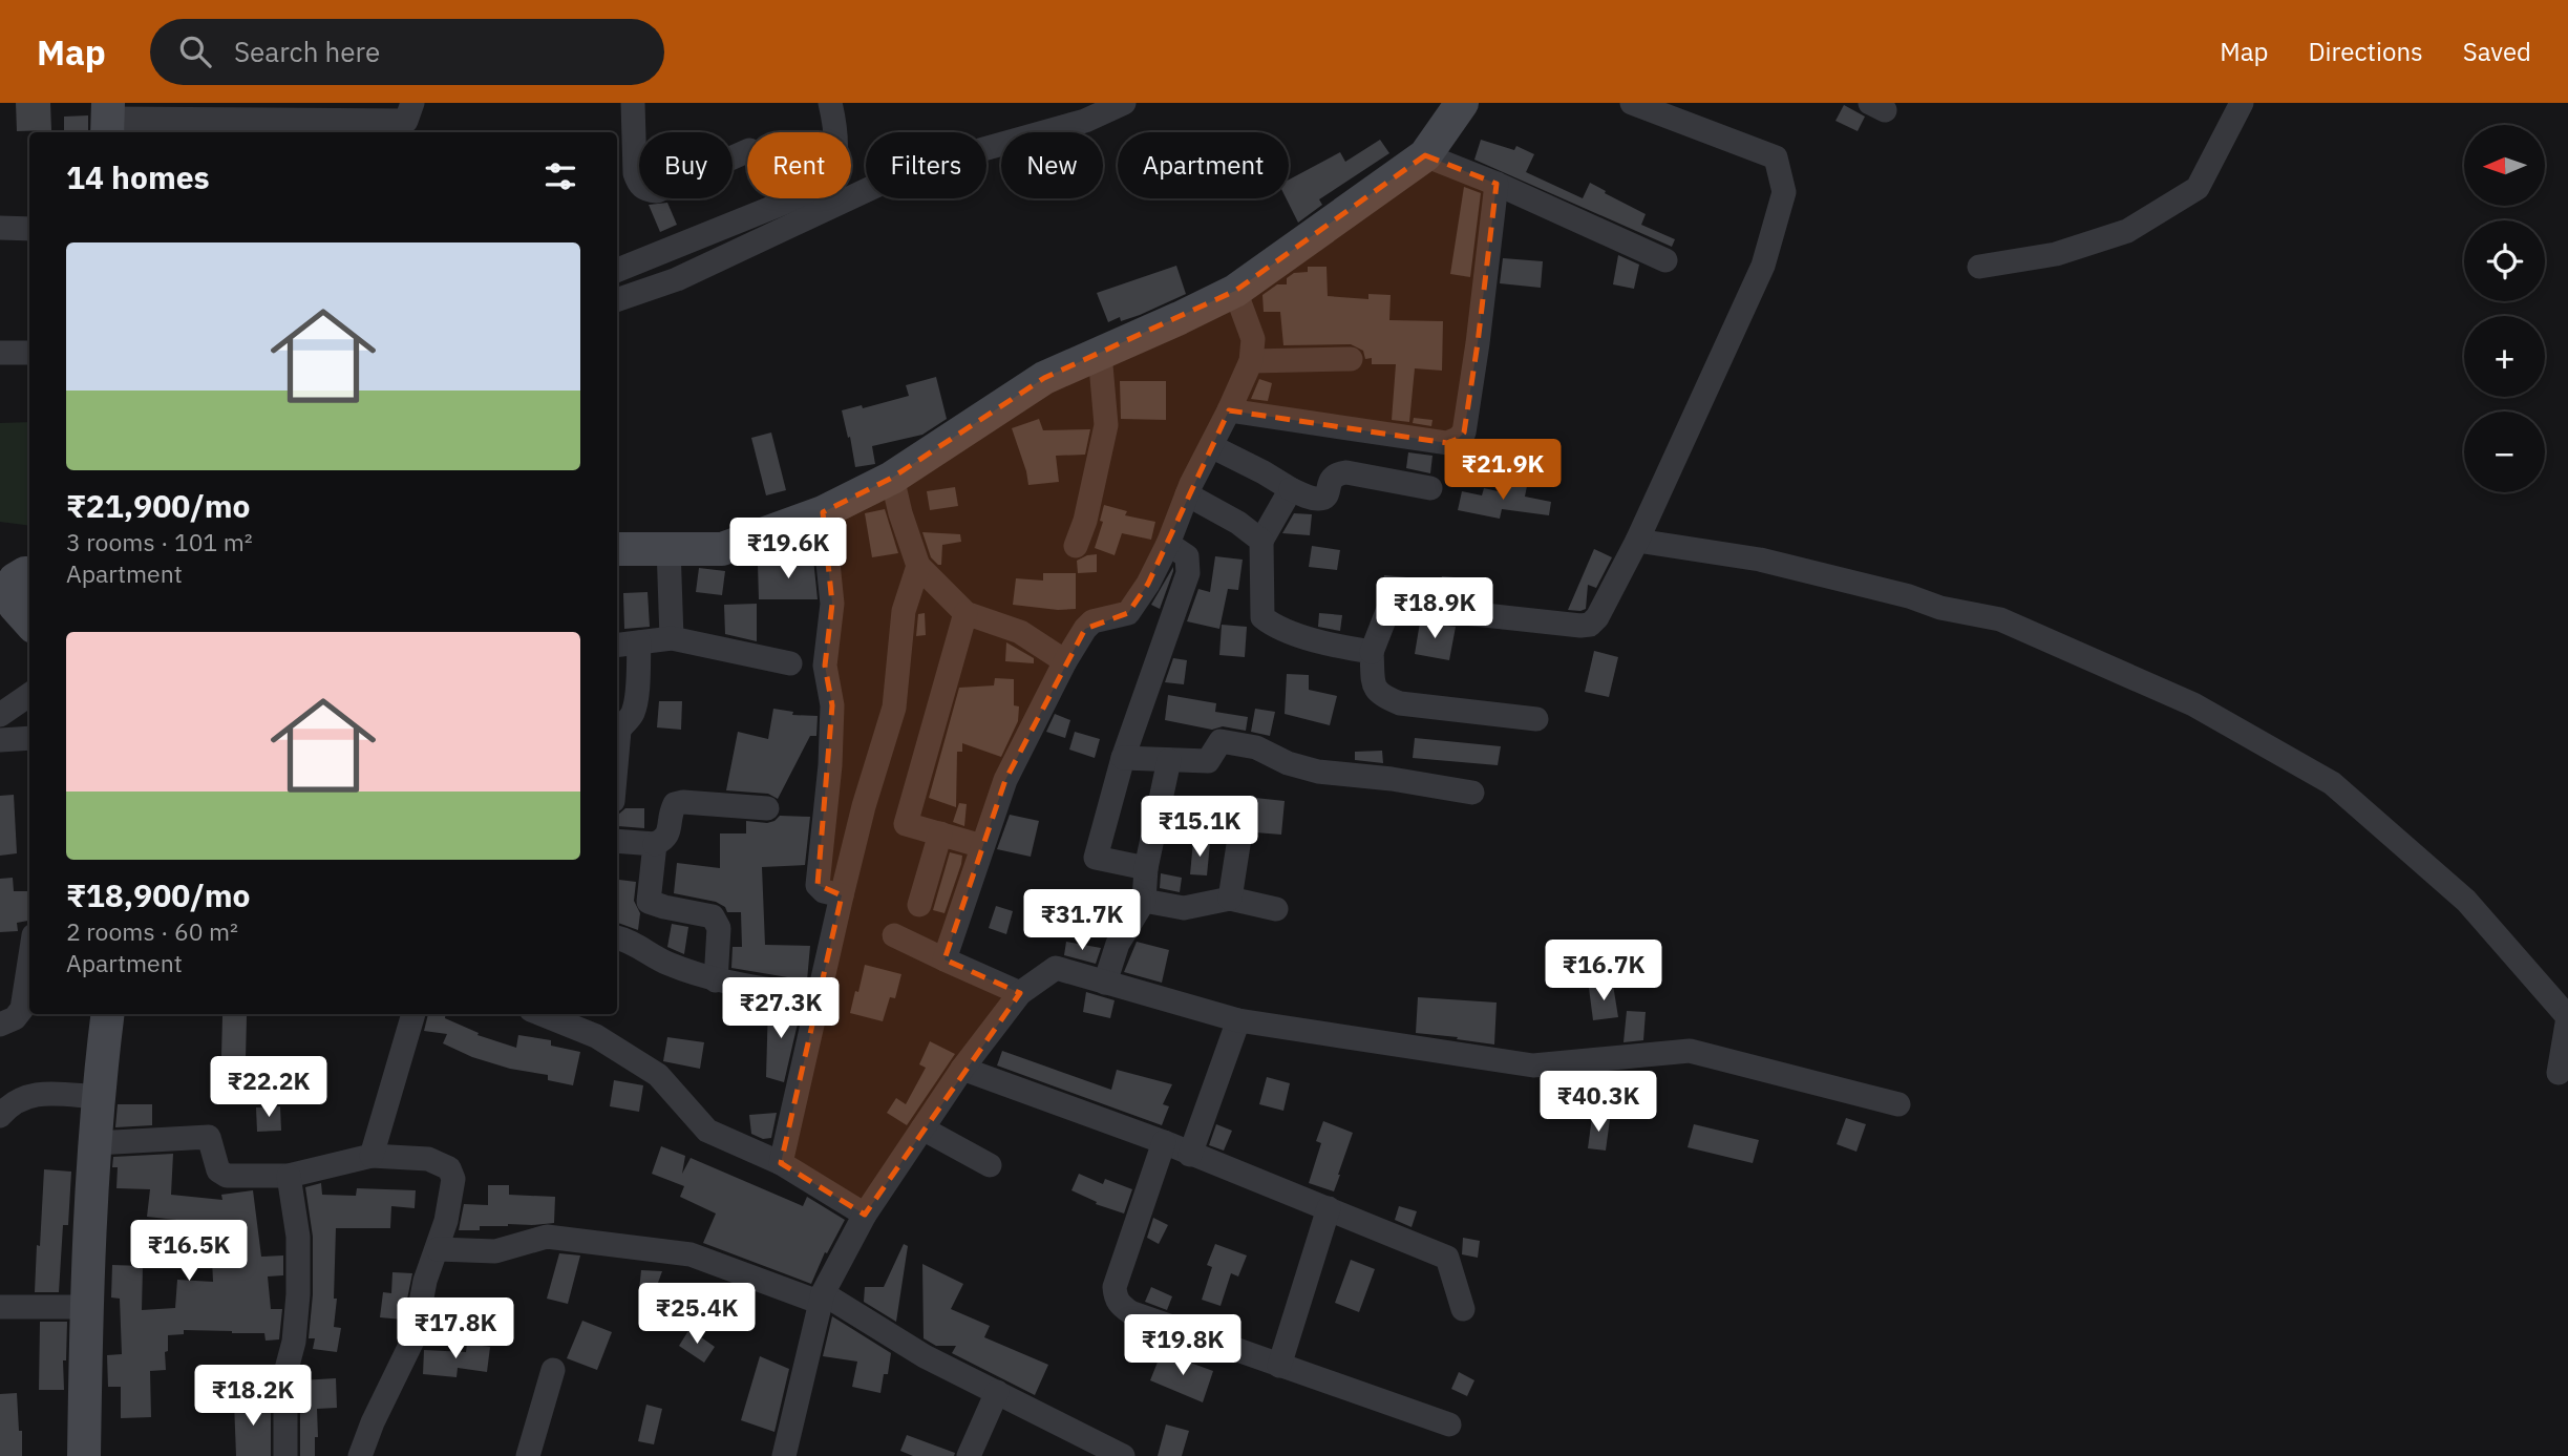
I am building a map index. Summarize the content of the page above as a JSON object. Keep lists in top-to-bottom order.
{
  "north": "left",
  "page": {
    "header": "Map",
    "search": "Search here",
    "nav": ["Map", "Directions", "Saved"],
    "map_buttons": ["+", "−"],
    "chip": [
      "Buy",
      "Rent",
      "Filters",
      "New",
      "Apartment"
    ],
    "heading": "14 homes",
    "list": [
      {
        "name": "₹21,900/mo",
        "note": "3 rooms · 101 m² · Apartment"
      },
      {
        "name": "₹18,900/mo",
        "note": "2 rooms · 60 m² · Apartment"
      }
    ],
    "price": [
      "₹21.9K",
      "₹19.6K",
      "₹18.9K",
      "₹15.1K",
      "₹31.7K",
      "₹16.7K",
      "₹27.3K",
      "₹22.2K",
      "₹40.3K",
      "₹16.5K",
      "₹25.4K",
      "₹17.8K",
      "₹19.8K",
      "₹18.2K"
    ]
  }
}
